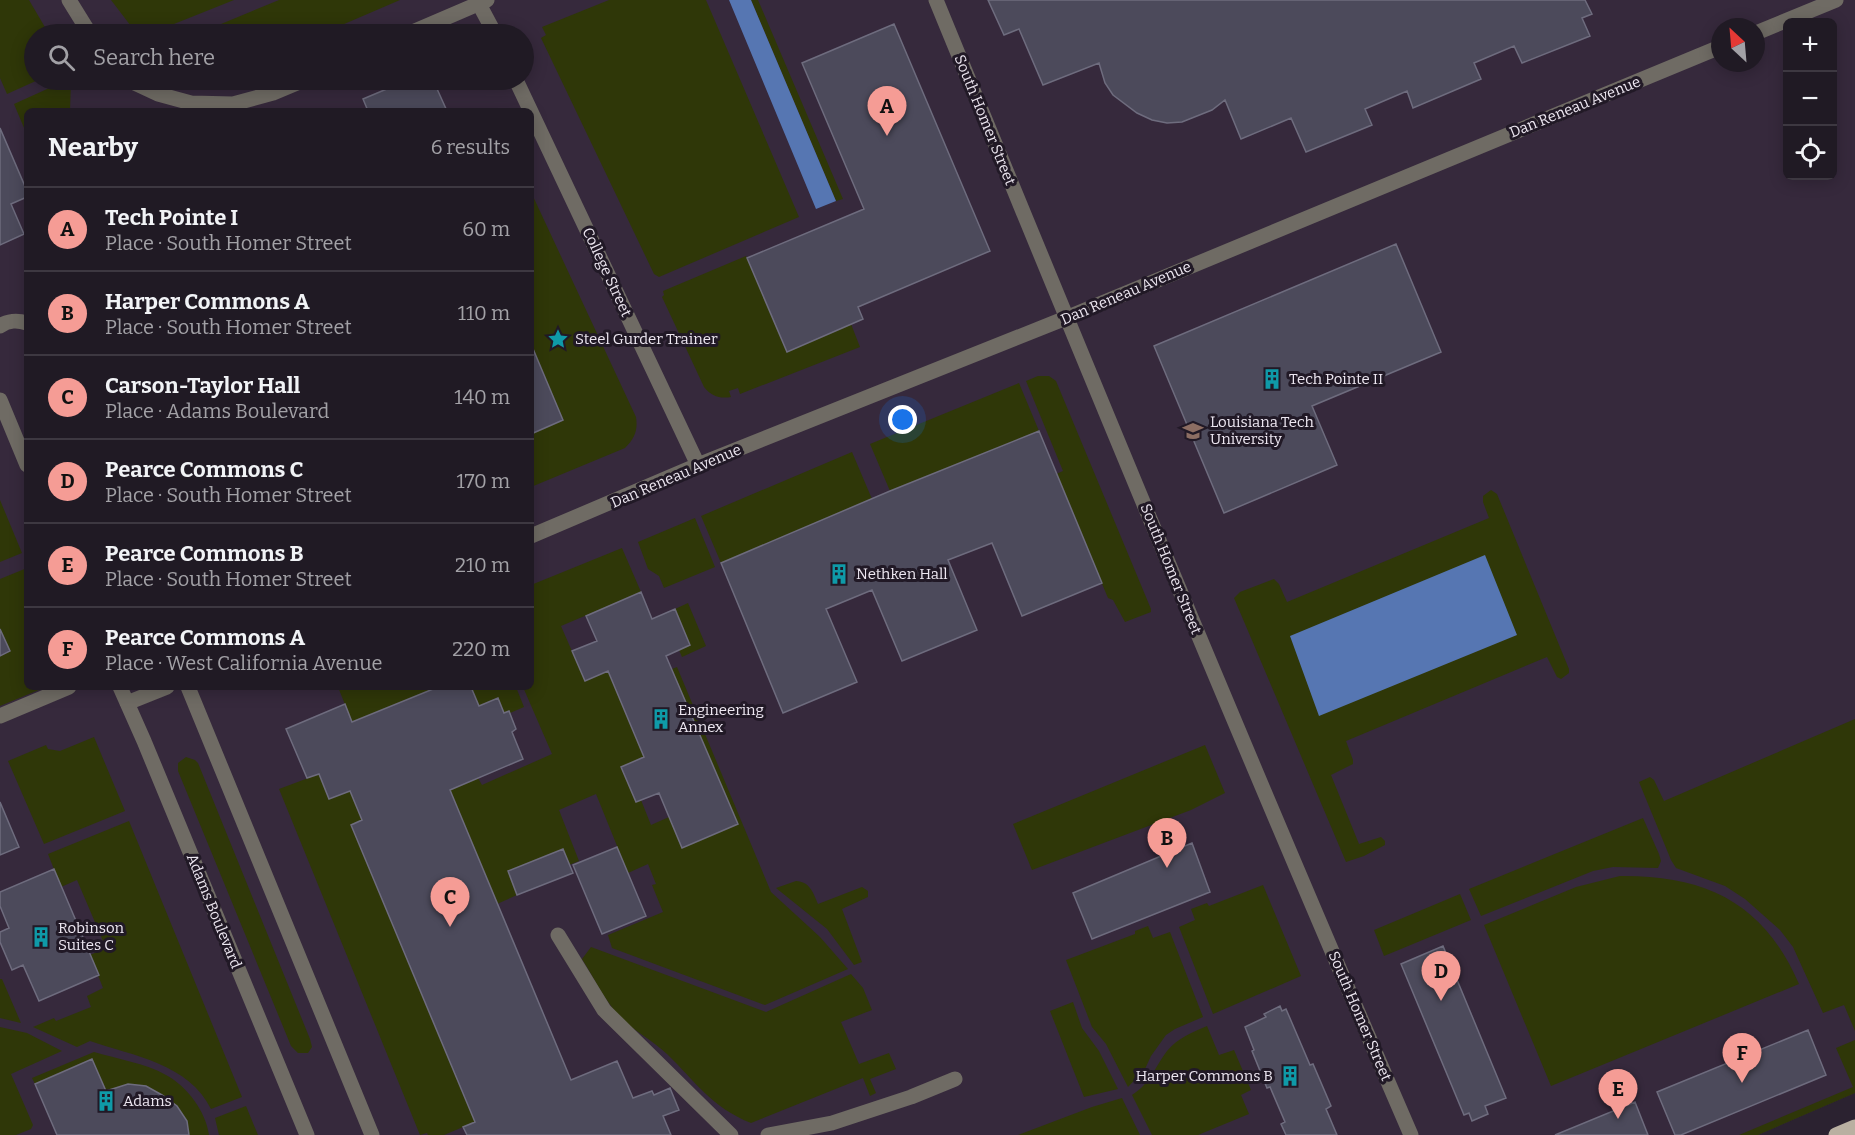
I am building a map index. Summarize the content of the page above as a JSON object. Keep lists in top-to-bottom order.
{
  "streets": {
    "street": [
      "Dan Reneau Avenue",
      "South Homer Street",
      "College Street",
      "Adams Boulevard"
    ]
  },
  "crossings": [
    ["Dan Reneau Avenue", "South Homer Street"],
    ["Dan Reneau Avenue", "College Street"]
  ],
  "places": {
    "place": ["Steel Gurder Trainer"],
    "building": [
      "Tech Pointe II",
      "Nethken Hall",
      "Engineering Annex",
      "Robinson Suites C",
      "Harper Commons B",
      "Adams"
    ],
    "school or university": ["Louisiana Tech University"]
  },
  "north": "top left",
  "page": {
    "map_buttons": ["+", "−"],
    "search": "Search here",
    "pins": [
      "A",
      "B",
      "C",
      "D",
      "F",
      "E"
    ],
    "heading": ["Nearby", "6 results"],
    "list": [
      {
        "mark": "A",
        "name": "Tech Pointe I",
        "note": "Place · South Homer Street",
        "value": "60 m"
      },
      {
        "mark": "B",
        "name": "Harper Commons A",
        "note": "Place · South Homer Street",
        "value": "110 m"
      },
      {
        "mark": "C",
        "name": "Carson-Taylor Hall",
        "note": "Place · Adams Boulevard",
        "value": "140 m"
      },
      {
        "mark": "D",
        "name": "Pearce Commons C",
        "note": "Place · South Homer Street",
        "value": "170 m"
      },
      {
        "mark": "E",
        "name": "Pearce Commons B",
        "note": "Place · South Homer Street",
        "value": "210 m"
      },
      {
        "mark": "F",
        "name": "Pearce Commons A",
        "note": "Place · West California Avenue",
        "value": "220 m"
      }
    ]
  }
}
